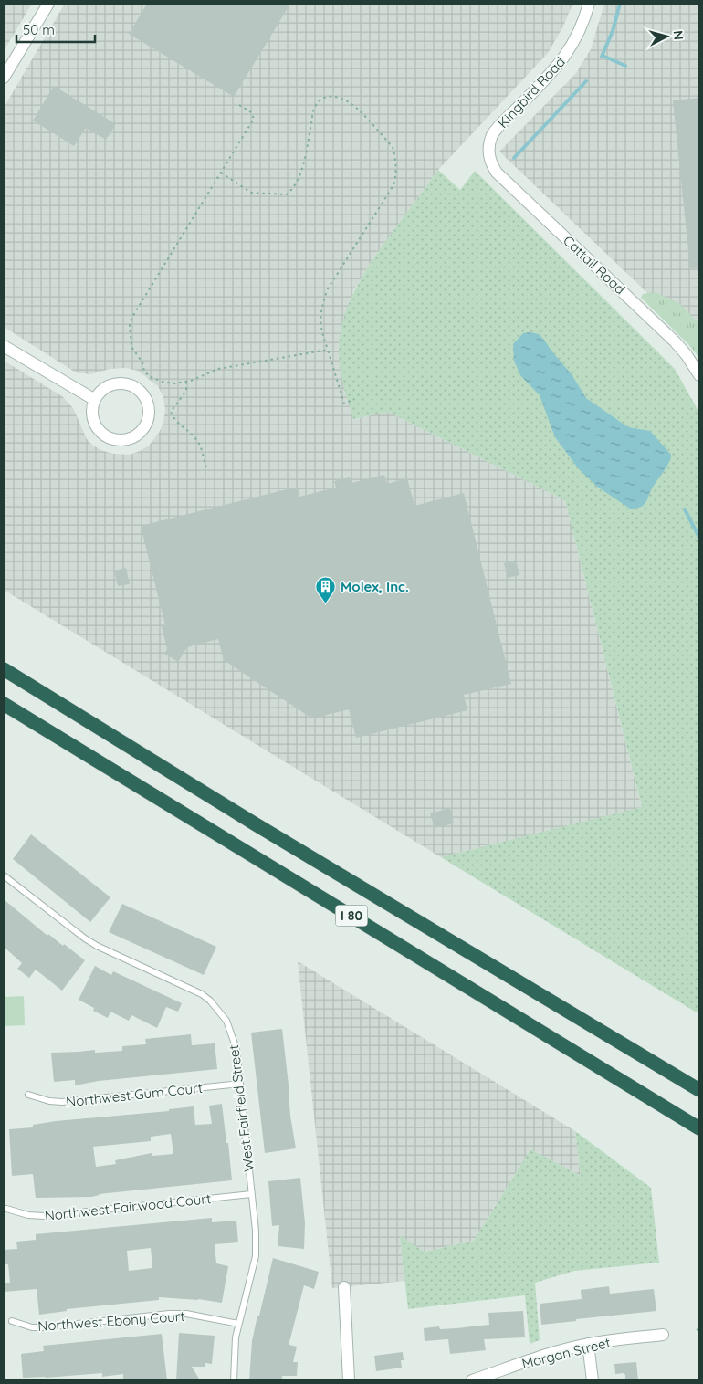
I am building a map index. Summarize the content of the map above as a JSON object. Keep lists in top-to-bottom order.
{
  "streets": {
    "highway": ["I 80"],
    "street": ["Kingbird Road", "Cattail Road", "Morgan Street"],
    "lane": [
      "Northwest Gum Court",
      "West Fairfield Street",
      "Northwest Fairwood Court",
      "Northwest Ebony Court"
    ]
  },
  "crossings": [
    ["Kingbird Road", "Cattail Road"],
    ["Northwest Gum Court", "West Fairfield Street"],
    ["West Fairfield Street", "Northwest Fairwood Court"],
    ["West Fairfield Street", "Northwest Ebony Court"]
  ],
  "places": {
    "building": ["Molex, Inc."]
  },
  "scale_bar": "50 m",
  "north": "right"
}
